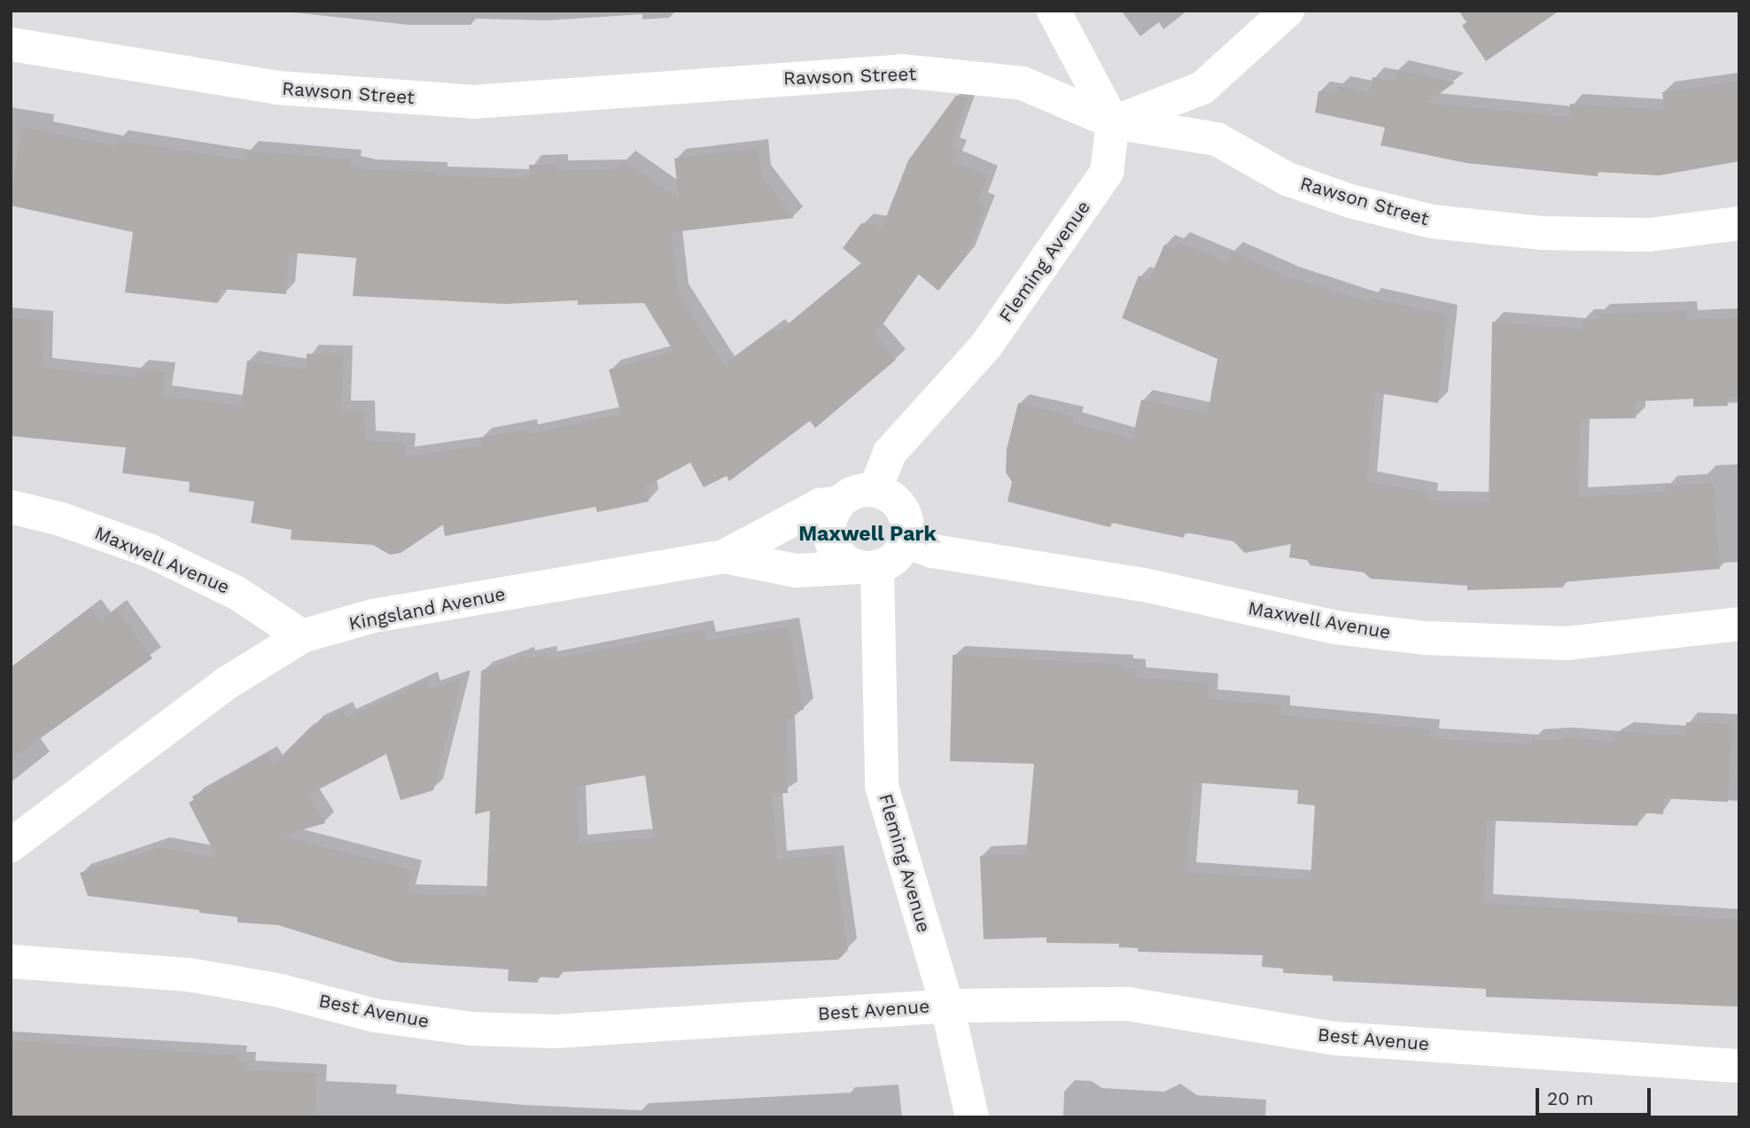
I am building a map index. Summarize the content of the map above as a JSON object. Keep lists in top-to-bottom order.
{
  "streets": {
    "street": [
      "Rawson Street",
      "Fleming Avenue",
      "Maxwell Avenue",
      "Kingsland Avenue",
      "Best Avenue"
    ]
  },
  "crossings": [
    ["Rawson Street", "Fleming Avenue"],
    ["Fleming Avenue", "Maxwell Avenue"],
    ["Fleming Avenue", "Kingsland Avenue"],
    ["Fleming Avenue", "Best Avenue"],
    ["Maxwell Avenue", "Kingsland Avenue"]
  ],
  "districts": ["Maxwell Park"],
  "scale_bar": "20 m"
}
